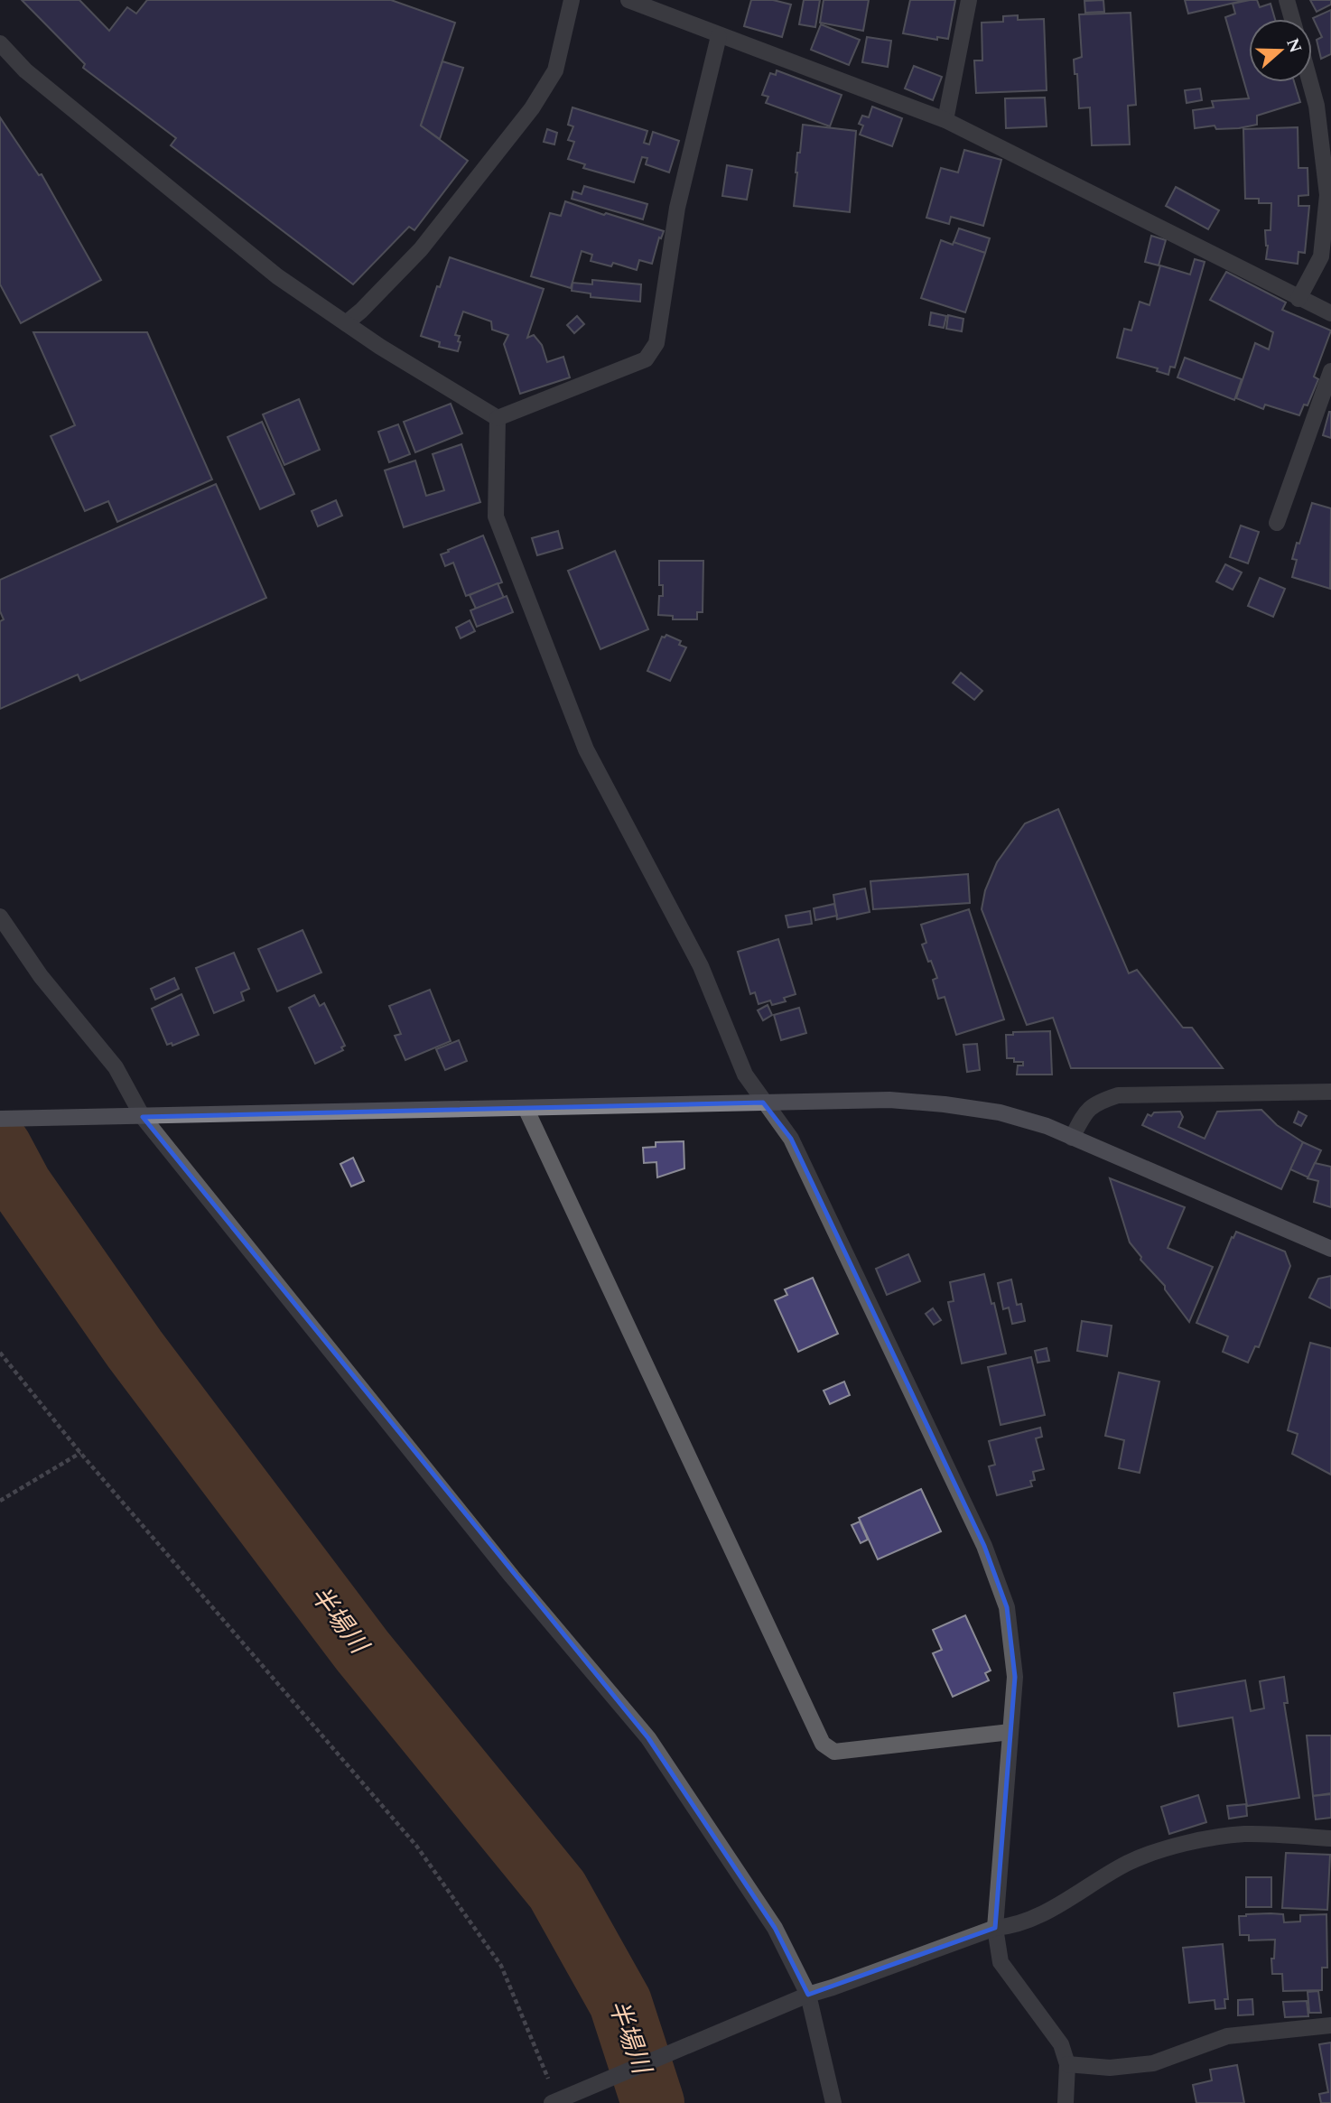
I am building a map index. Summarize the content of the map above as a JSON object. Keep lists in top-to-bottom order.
{
  "water": ["半場川"],
  "north": "right"
}
